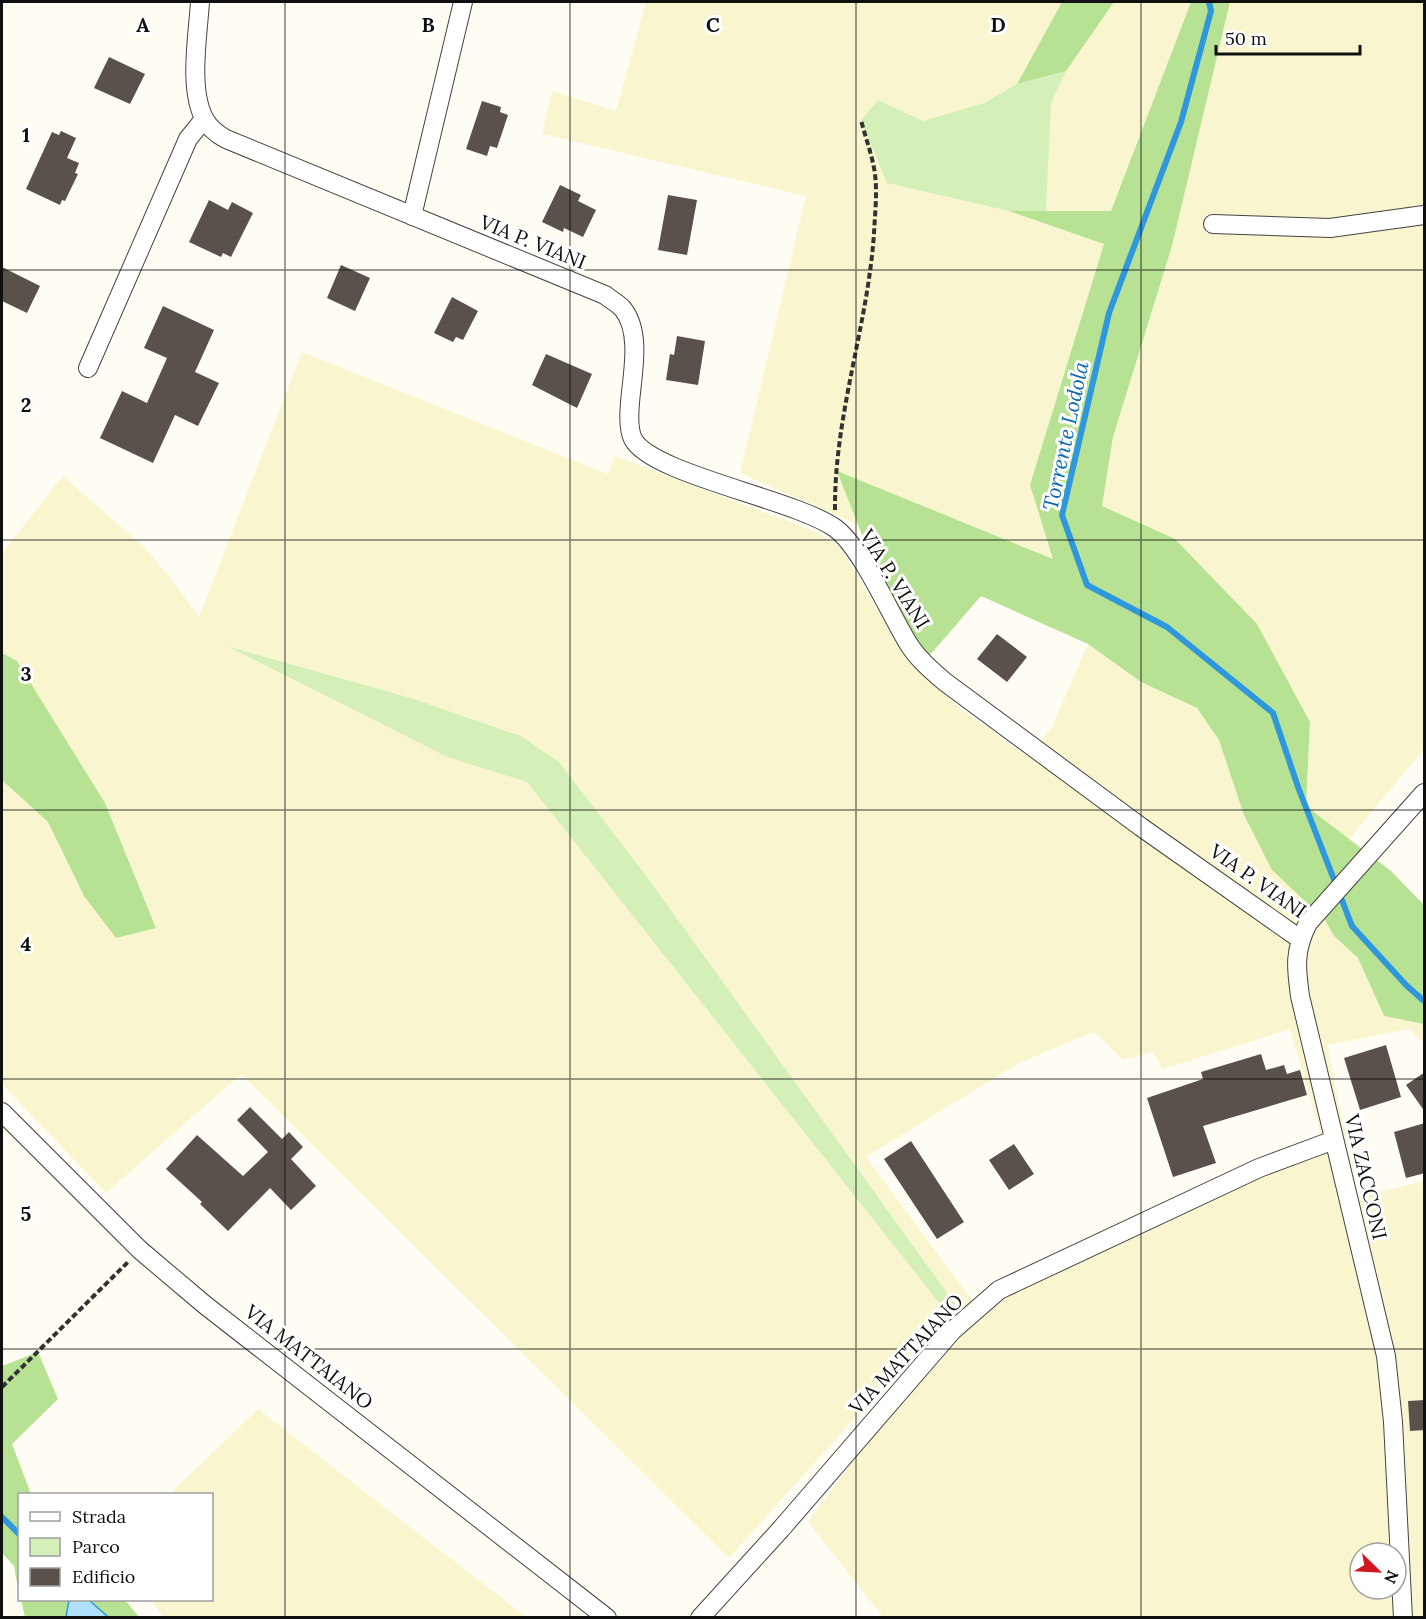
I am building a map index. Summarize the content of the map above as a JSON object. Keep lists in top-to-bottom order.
{
  "streets": {
    "street": ["VIA P. VIANI", "VIA ZACCONI", "VIA MATTAIANO"]
  },
  "crossings": [
    ["VIA P. VIANI", "VIA ZACCONI"],
    ["VIA ZACCONI", "VIA MATTAIANO"]
  ],
  "water": ["Torrente Lodola"],
  "legend": ["Strada", "Parco", "Edificio"],
  "scale_bar": "50 m",
  "north": "bottom right",
  "grid": {
    "columns": [
      "A",
      "B",
      "C",
      "D"
    ],
    "rows": [
      "1",
      "2",
      "3",
      "4",
      "5"
    ]
  }
}
